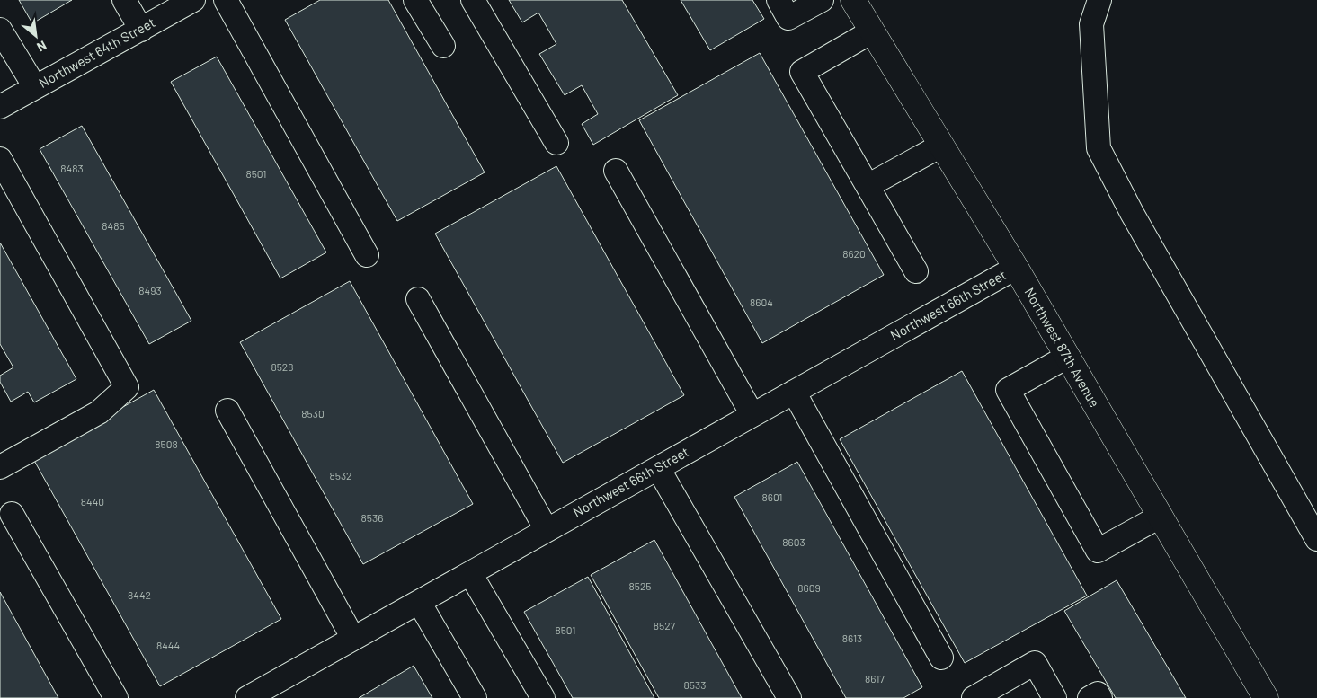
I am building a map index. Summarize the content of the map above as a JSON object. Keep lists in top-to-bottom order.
{
  "streets": {
    "main road": ["Northwest 87th Avenue"],
    "street": ["Northwest 64th Street", "Northwest 66th Street"]
  },
  "crossings": [
    ["Northwest 66th Street", "Northwest 87th Avenue"]
  ],
  "house_numbers": [
    "8483",
    "8501",
    "8485",
    "8620",
    "8493",
    "8604",
    "8528",
    "8530",
    "8508",
    "8532",
    "8601",
    "8440",
    "8536",
    "8603",
    "8525",
    "8609",
    "8442",
    "8527",
    "8501",
    "8613",
    "8444",
    "8617",
    "8533"
  ],
  "north": "bottom right"
}
